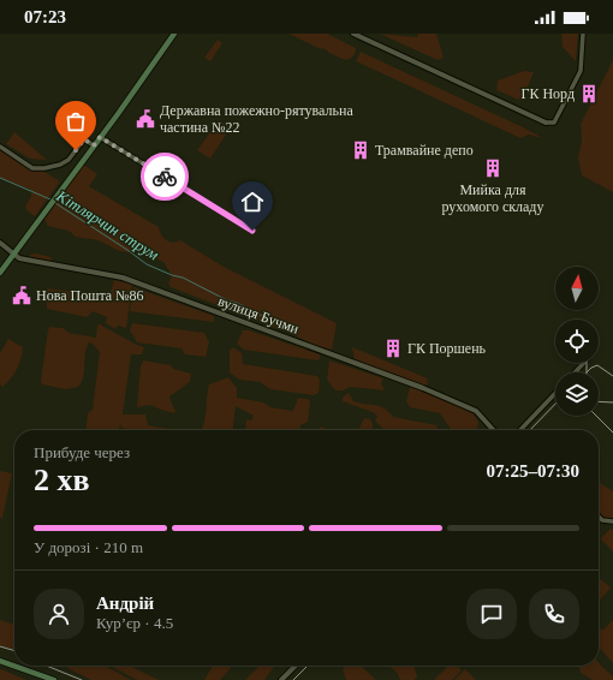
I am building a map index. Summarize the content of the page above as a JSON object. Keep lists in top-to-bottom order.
{
  "streets": {
    "street": ["вулиця Бучми"]
  },
  "water": ["Кітлярчин струм"],
  "places": {
    "building": [
      "ГК Норд",
      "Трамвайне депо",
      "Мийка для рухомого складу",
      "ГК Поршень"
    ],
    "public building": ["Державна пожежно-рятувальна частина №22", "Нова Пошта №86"]
  },
  "north": "top",
  "page": {
    "status": "07:23",
    "heading": ["2 хв", "Прибуде через", "07:25–07:30"],
    "panel": ["Андрій", "Кур’єр · 4.5"],
    "bar": "У дорозі · 210 m"
  }
}
